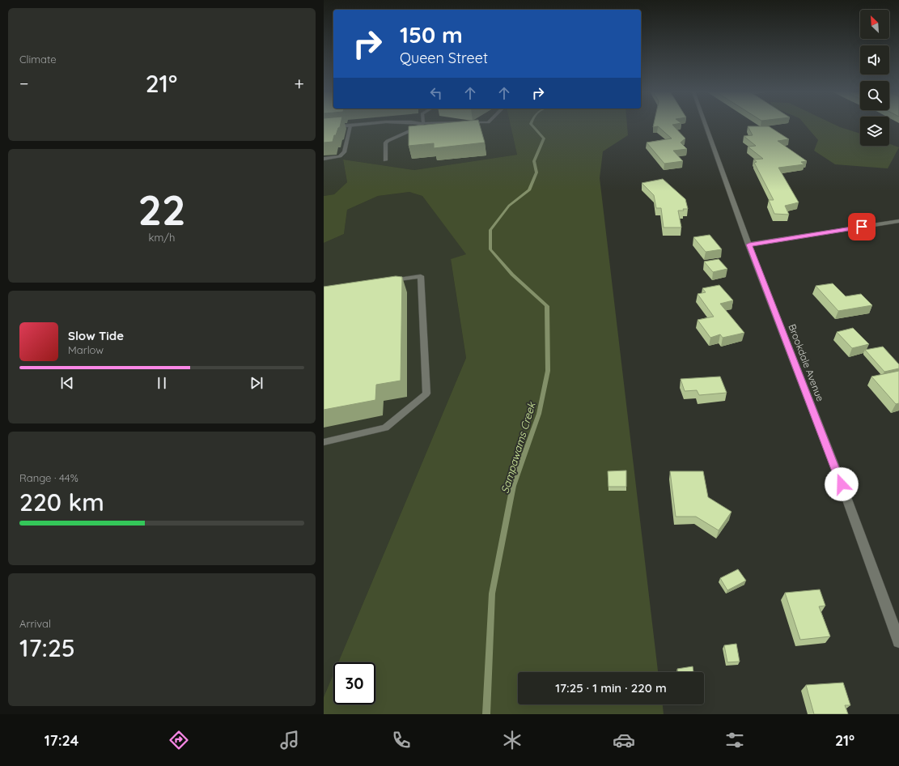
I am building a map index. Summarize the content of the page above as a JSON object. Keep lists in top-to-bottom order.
{
  "streets": {
    "street": ["Brookdale Avenue"]
  },
  "water": ["Sampawams Creek"],
  "north": "top left",
  "page": {
    "tile": [
      "Climate",
      ["22", "km/h"],
      ["Range · 44%", "220 km"],
      ["Arrival", "17:25"]
    ],
    "turn": ["150 m", "Queen Street"],
    "heat": ["−", "21°", "+"],
    "song": ["Slow Tide", "Marlow"],
    "limit": "30",
    "trip": "17:25 · 1 min · 220 m",
    "tabs": ["17:24", "21°"]
  }
}
